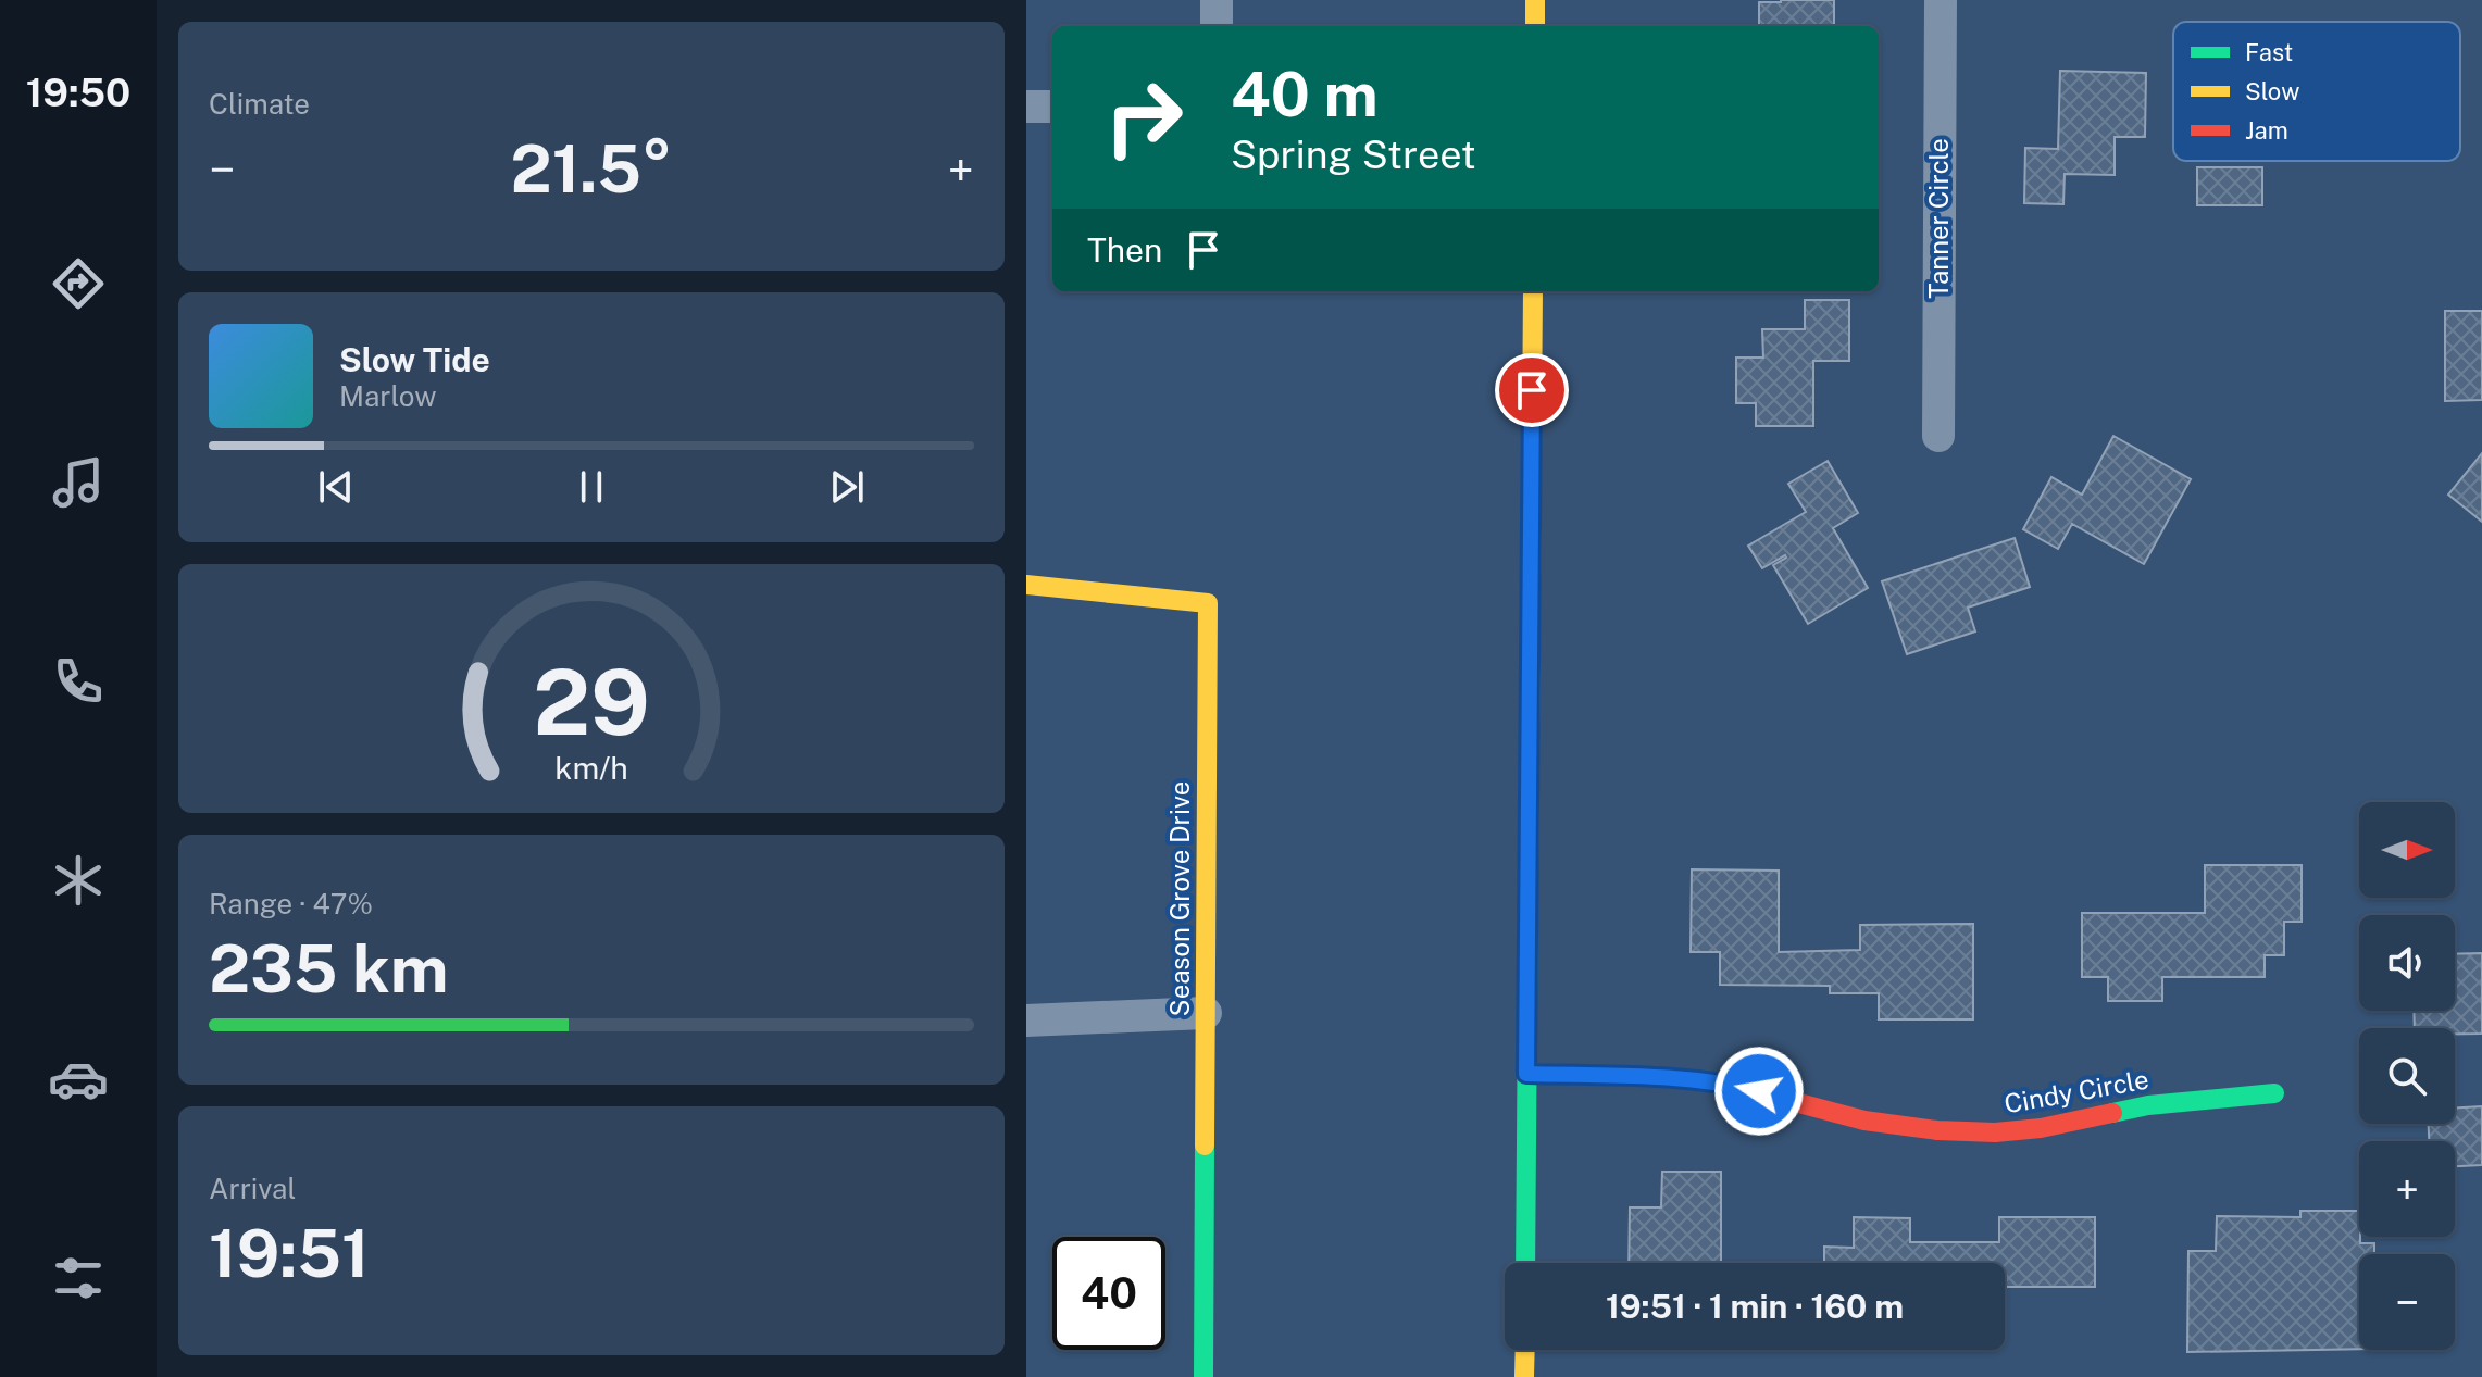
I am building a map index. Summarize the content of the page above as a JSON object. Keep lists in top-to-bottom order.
{
  "streets": {
    "street": ["Tanner Circle", "Season Grove Drive", "Cindy Circle"]
  },
  "legend": ["Fast", "Slow", "Jam"],
  "north": "right",
  "page": {
    "tabs": "19:50",
    "tile": [
      "Climate",
      ["Range · 47%", "235 km"],
      ["Arrival", "19:51"]
    ],
    "turn": ["40 m", "Spring Street"],
    "heat": ["−", "21.5°", "+"],
    "then": "Then",
    "song": ["Slow Tide", "Marlow"],
    "map_buttons": ["+", "−"],
    "limit": "40",
    "trip": "19:51 · 1 min · 160 m",
    "gauge": ["29", "km/h"]
  }
}
